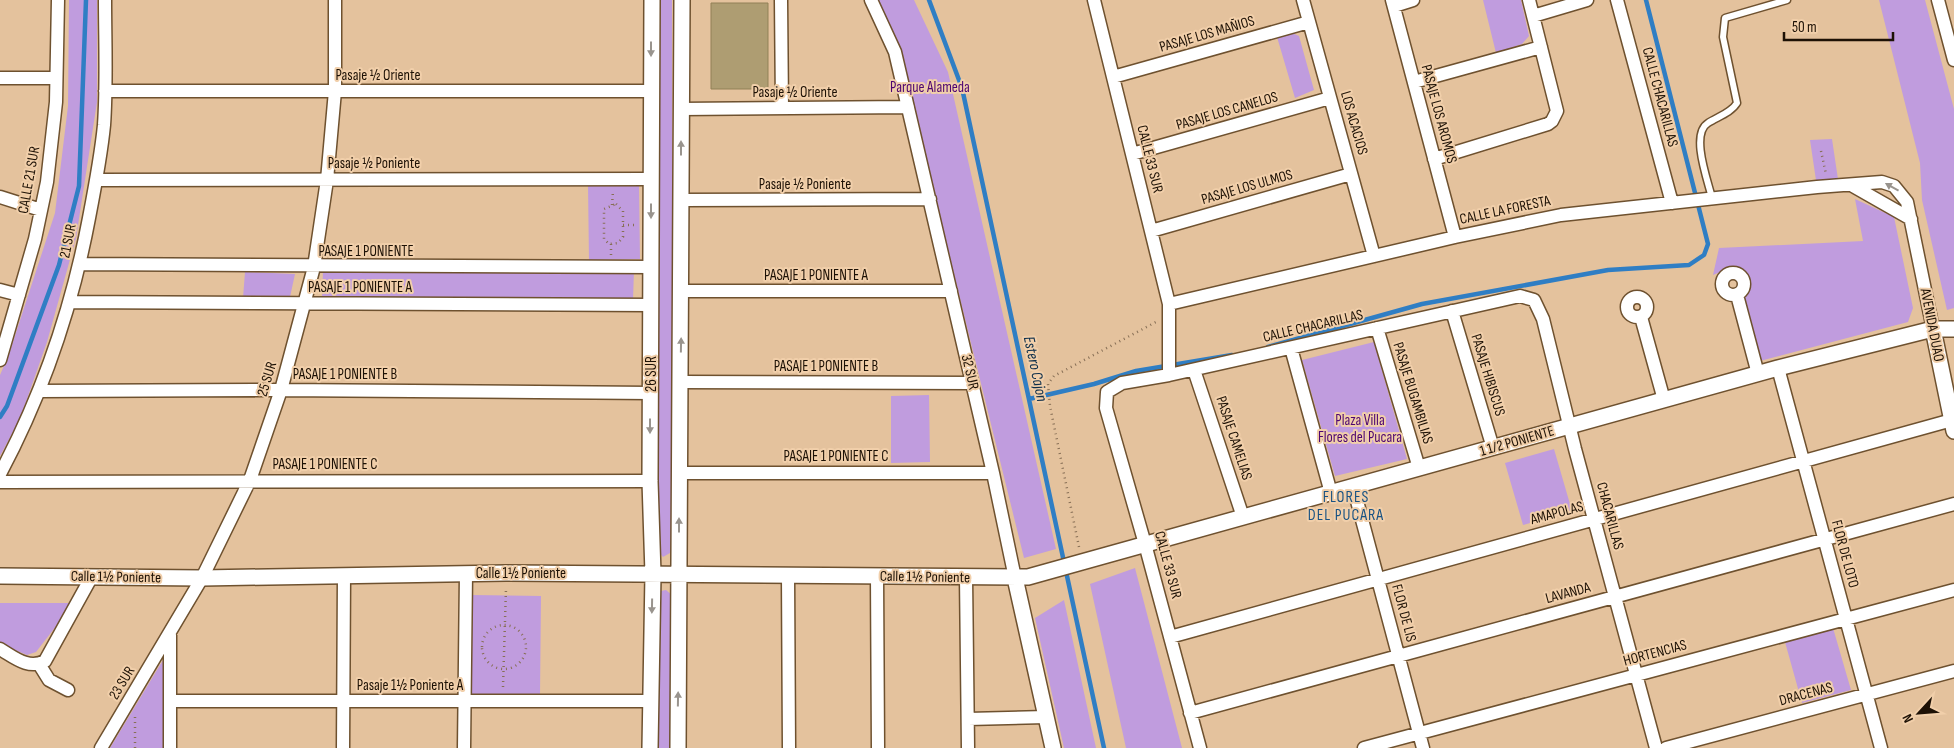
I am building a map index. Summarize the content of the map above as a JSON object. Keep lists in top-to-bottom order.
{
  "streets": {
    "street": [
      "PASAJE LOS MAÑIOS",
      "Pasaje ½ Oriente",
      "CALLE CHACARILLAS",
      "PASAJE LOS CANELOS",
      "PASAJE LOS AROMOS",
      "LOS ACACIOS",
      "CALLE 33 SUR",
      "Pasaje ½ Poniente",
      "CALLE 21 SUR",
      "PASAJE LOS ULMOS",
      "CALLE LA FORESTA",
      "21 SUR",
      "PASAJE 1 PONIENTE",
      "PASAJE 1 PONIENTE A",
      "AVENIDA DUAO",
      "PASAJE 1 PONIENTE B",
      "32 SUR",
      "26 SUR",
      "PASAJE HIBISCUS",
      "25 SUR",
      "PASAJE BUGAMBILIAS",
      "PASAJE CAMELIAS",
      "1 1/2 PONIENTE",
      "PASAJE 1 PONIENTE C",
      "AMAPOLAS",
      "CHACARILLAS",
      "FLOR DE LOTO",
      "Calle 1½ Poniente",
      "LAVANDA",
      "FLOR DE LIS",
      "HORTENCIAS",
      "23 SUR",
      "Pasaje 1½ Poniente A",
      "DRACENAS"
    ]
  },
  "crossings": [
    ["PASAJE LOS MAÑIOS", "LOS ACACIOS"],
    ["PASAJE LOS MAÑIOS", "CALLE 33 SUR"],
    ["Pasaje ½ Oriente", "21 SUR"],
    ["Pasaje ½ Oriente", "32 SUR"],
    ["Pasaje ½ Oriente", "26 SUR"],
    ["Pasaje ½ Oriente", "25 SUR"],
    ["CALLE CHACARILLAS", "CALLE 33 SUR"],
    ["CALLE CHACARILLAS", "CALLE LA FORESTA"],
    ["CALLE CHACARILLAS", "PASAJE HIBISCUS"],
    ["CALLE CHACARILLAS", "PASAJE BUGAMBILIAS"],
    ["CALLE CHACARILLAS", "PASAJE CAMELIAS"],
    ["CALLE CHACARILLAS", "CHACARILLAS"],
    ["PASAJE LOS CANELOS", "LOS ACACIOS"],
    ["PASAJE LOS CANELOS", "CALLE 33 SUR"],
    ["PASAJE LOS AROMOS", "CALLE LA FORESTA"],
    ["LOS ACACIOS", "PASAJE LOS ULMOS"],
    ["LOS ACACIOS", "CALLE LA FORESTA"],
    ["CALLE 33 SUR", "PASAJE LOS ULMOS"],
    ["CALLE 33 SUR", "CALLE LA FORESTA"],
    ["CALLE 33 SUR", "1 1/2 PONIENTE"],
    ["CALLE 33 SUR", "AMAPOLAS"],
    ["CALLE 33 SUR", "LAVANDA"],
    ["Pasaje ½ Poniente", "21 SUR"],
    ["Pasaje ½ Poniente", "32 SUR"],
    ["Pasaje ½ Poniente", "26 SUR"],
    ["Pasaje ½ Poniente", "25 SUR"],
    ["CALLE LA FORESTA", "AVENIDA DUAO"],
    ["21 SUR", "PASAJE 1 PONIENTE"],
    ["21 SUR", "PASAJE 1 PONIENTE A"],
    ["21 SUR", "PASAJE 1 PONIENTE B"],
    ["PASAJE 1 PONIENTE", "26 SUR"],
    ["PASAJE 1 PONIENTE", "25 SUR"],
    ["PASAJE 1 PONIENTE A", "32 SUR"],
    ["PASAJE 1 PONIENTE A", "26 SUR"],
    ["PASAJE 1 PONIENTE A", "25 SUR"],
    ["AVENIDA DUAO", "1 1/2 PONIENTE"],
    ["AVENIDA DUAO", "AMAPOLAS"],
    ["PASAJE 1 PONIENTE B", "32 SUR"],
    ["PASAJE 1 PONIENTE B", "26 SUR"],
    ["PASAJE 1 PONIENTE B", "25 SUR"],
    ["32 SUR", "PASAJE 1 PONIENTE C"],
    ["32 SUR", "Calle 1½ Poniente"],
    ["26 SUR", "PASAJE 1 PONIENTE C"],
    ["26 SUR", "Calle 1½ Poniente"],
    ["26 SUR", "Pasaje 1½ Poniente A"],
    ["PASAJE HIBISCUS", "1 1/2 PONIENTE"],
    ["25 SUR", "PASAJE 1 PONIENTE C"],
    ["25 SUR", "Calle 1½ Poniente"],
    ["25 SUR", "23 SUR"],
    ["25 SUR", "Pasaje 1½ Poniente A"],
    ["PASAJE BUGAMBILIAS", "1 1/2 PONIENTE"],
    ["PASAJE CAMELIAS", "1 1/2 PONIENTE"],
    ["1 1/2 PONIENTE", "CHACARILLAS"],
    ["1 1/2 PONIENTE", "FLOR DE LOTO"],
    ["1 1/2 PONIENTE", "Calle 1½ Poniente"],
    ["1 1/2 PONIENTE", "FLOR DE LIS"],
    ["AMAPOLAS", "CHACARILLAS"],
    ["AMAPOLAS", "FLOR DE LOTO"],
    ["AMAPOLAS", "FLOR DE LIS"],
    ["CHACARILLAS", "LAVANDA"],
    ["CHACARILLAS", "HORTENCIAS"],
    ["FLOR DE LOTO", "LAVANDA"],
    ["FLOR DE LOTO", "HORTENCIAS"],
    ["FLOR DE LOTO", "DRACENAS"],
    ["LAVANDA", "FLOR DE LIS"],
    ["FLOR DE LIS", "HORTENCIAS"]
  ],
  "districts": ["FLORES DEL PUCARA"],
  "water": ["Estero Cajon"],
  "parks": ["Parque Alameda", "Plaza Villa Flores del Pucara"],
  "scale_bar": "50 m",
  "north": "bottom left"
}
